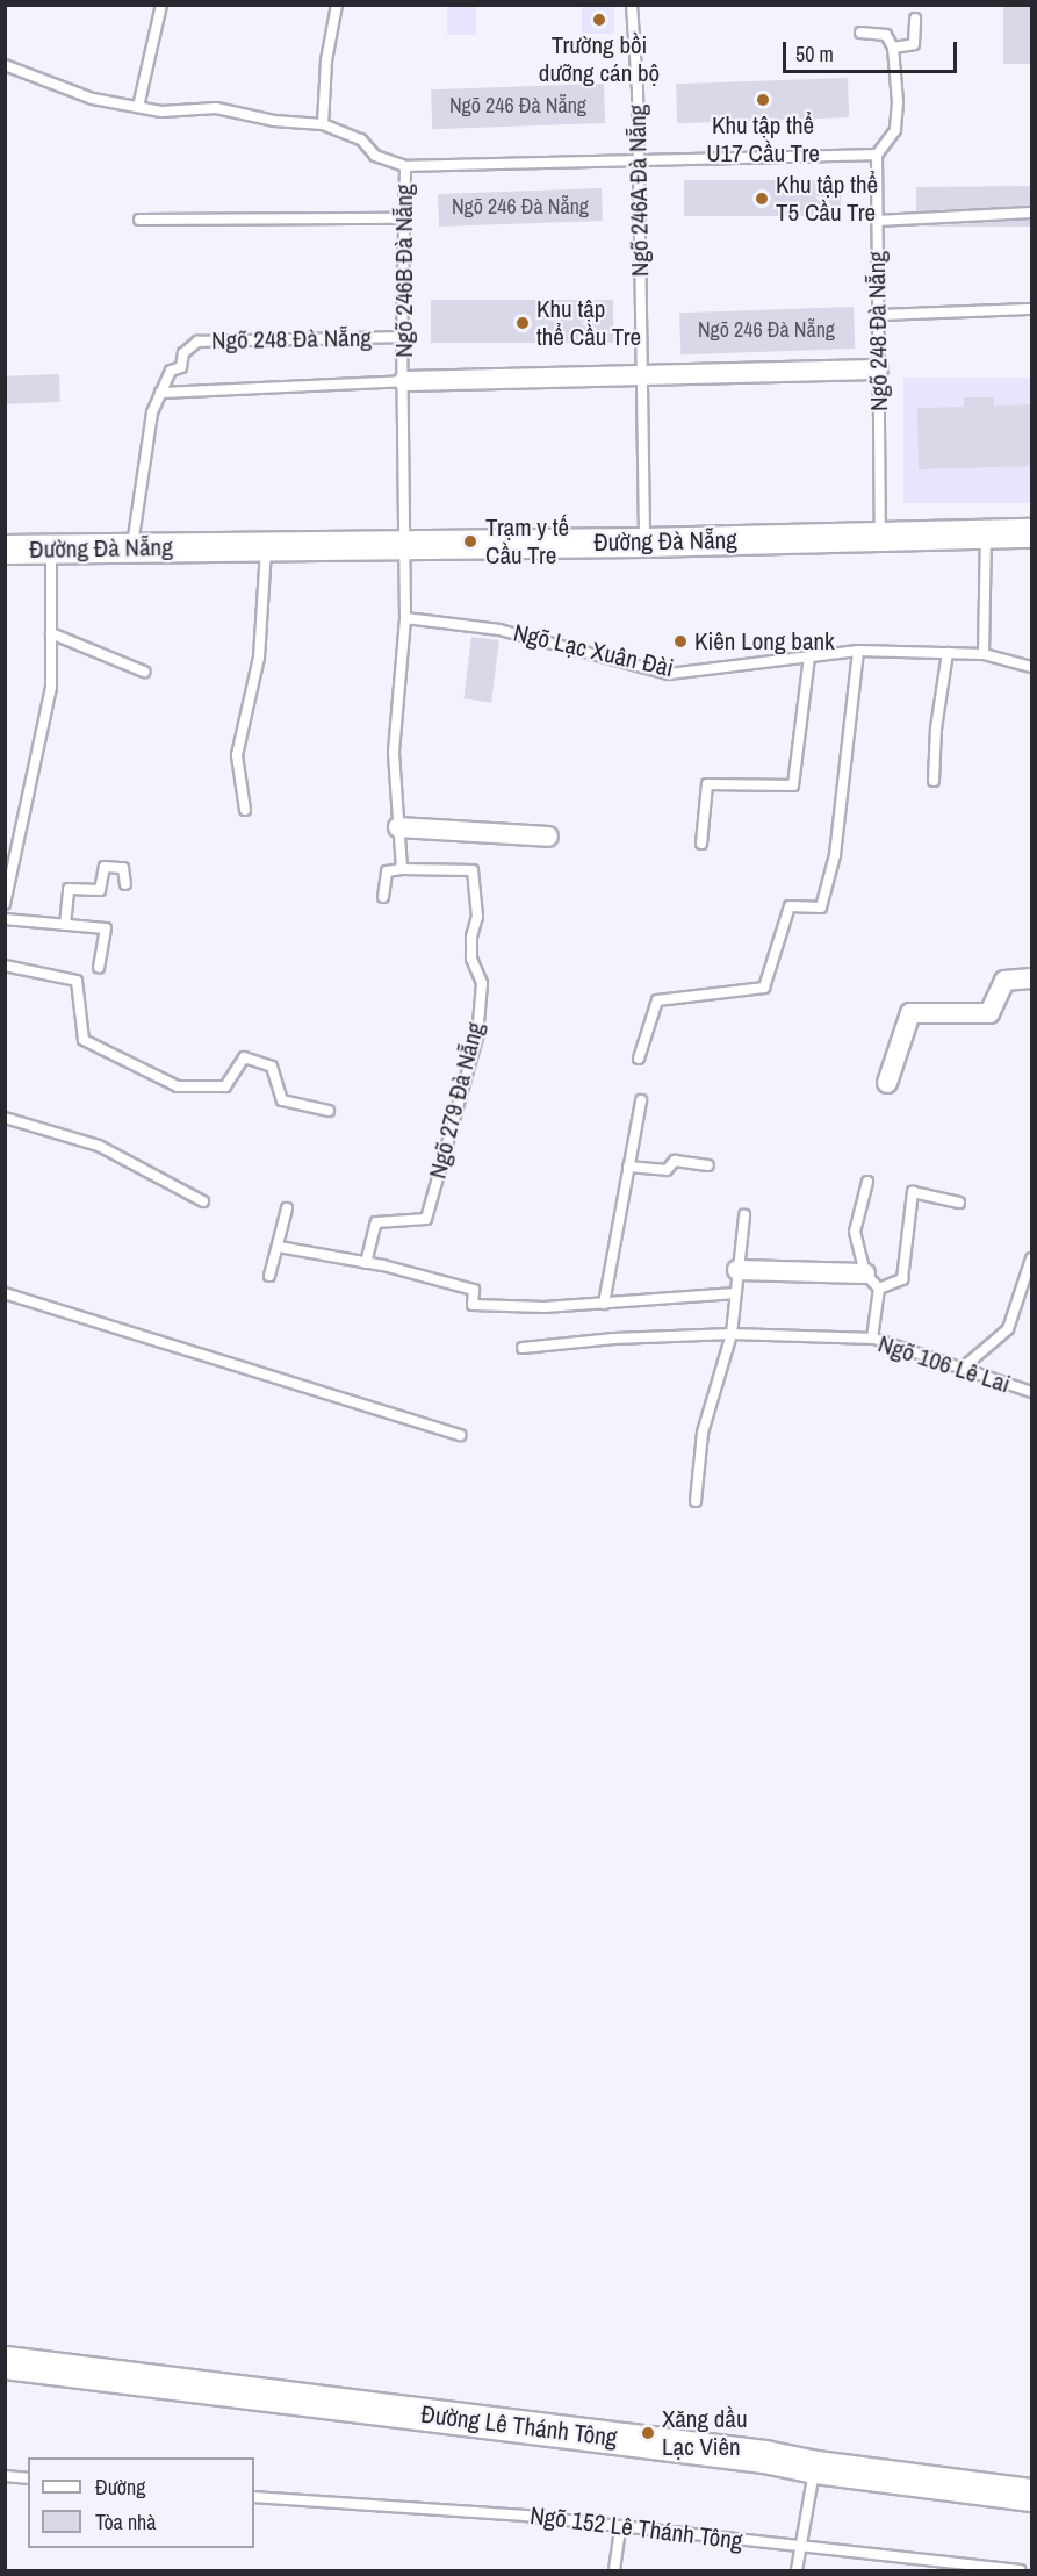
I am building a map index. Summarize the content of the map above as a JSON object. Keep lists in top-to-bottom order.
{
  "streets": {
    "main road": ["Đường Đà Nẵng", "Đường Lê Thánh Tông"],
    "lane": [
      "Ngõ 246A Đà Nẵng",
      "Ngõ 246B Đà Nẵng",
      "Ngõ 248 Đà Nẵng",
      "Ngõ Lạc Xuân Đài",
      "Ngõ 279 Đà Nẵng",
      "Ngõ 106 Lê Lai",
      "Ngõ 152 Lê Thánh Tông"
    ]
  },
  "crossings": [
    ["Ngõ 246A Đà Nẵng", "Đường Đà Nẵng"],
    ["Ngõ 246B Đà Nẵng", "Ngõ 248 Đà Nẵng"],
    ["Ngõ 246B Đà Nẵng", "Đường Đà Nẵng"],
    ["Ngõ 248 Đà Nẵng", "Đường Đà Nẵng"]
  ],
  "places": [
    "Trường bồi dưỡng cán bộ",
    "Khu tập thể U17 Cầu Tre",
    "Khu tập thể T5 Cầu Tre",
    "Khu tập thể Cầu Tre",
    "Trạm y tế Cầu Tre",
    "Kiên Long bank",
    "Xăng dầu Lạc Viên"
  ],
  "house_numbers": ["Ngõ 246 Đà Nẵng", "Ngõ 246 Đà Nẵng", "Ngõ 246 Đà Nẵng"],
  "legend": ["Đường", "Tòa nhà"],
  "scale_bar": "50 m"
}
